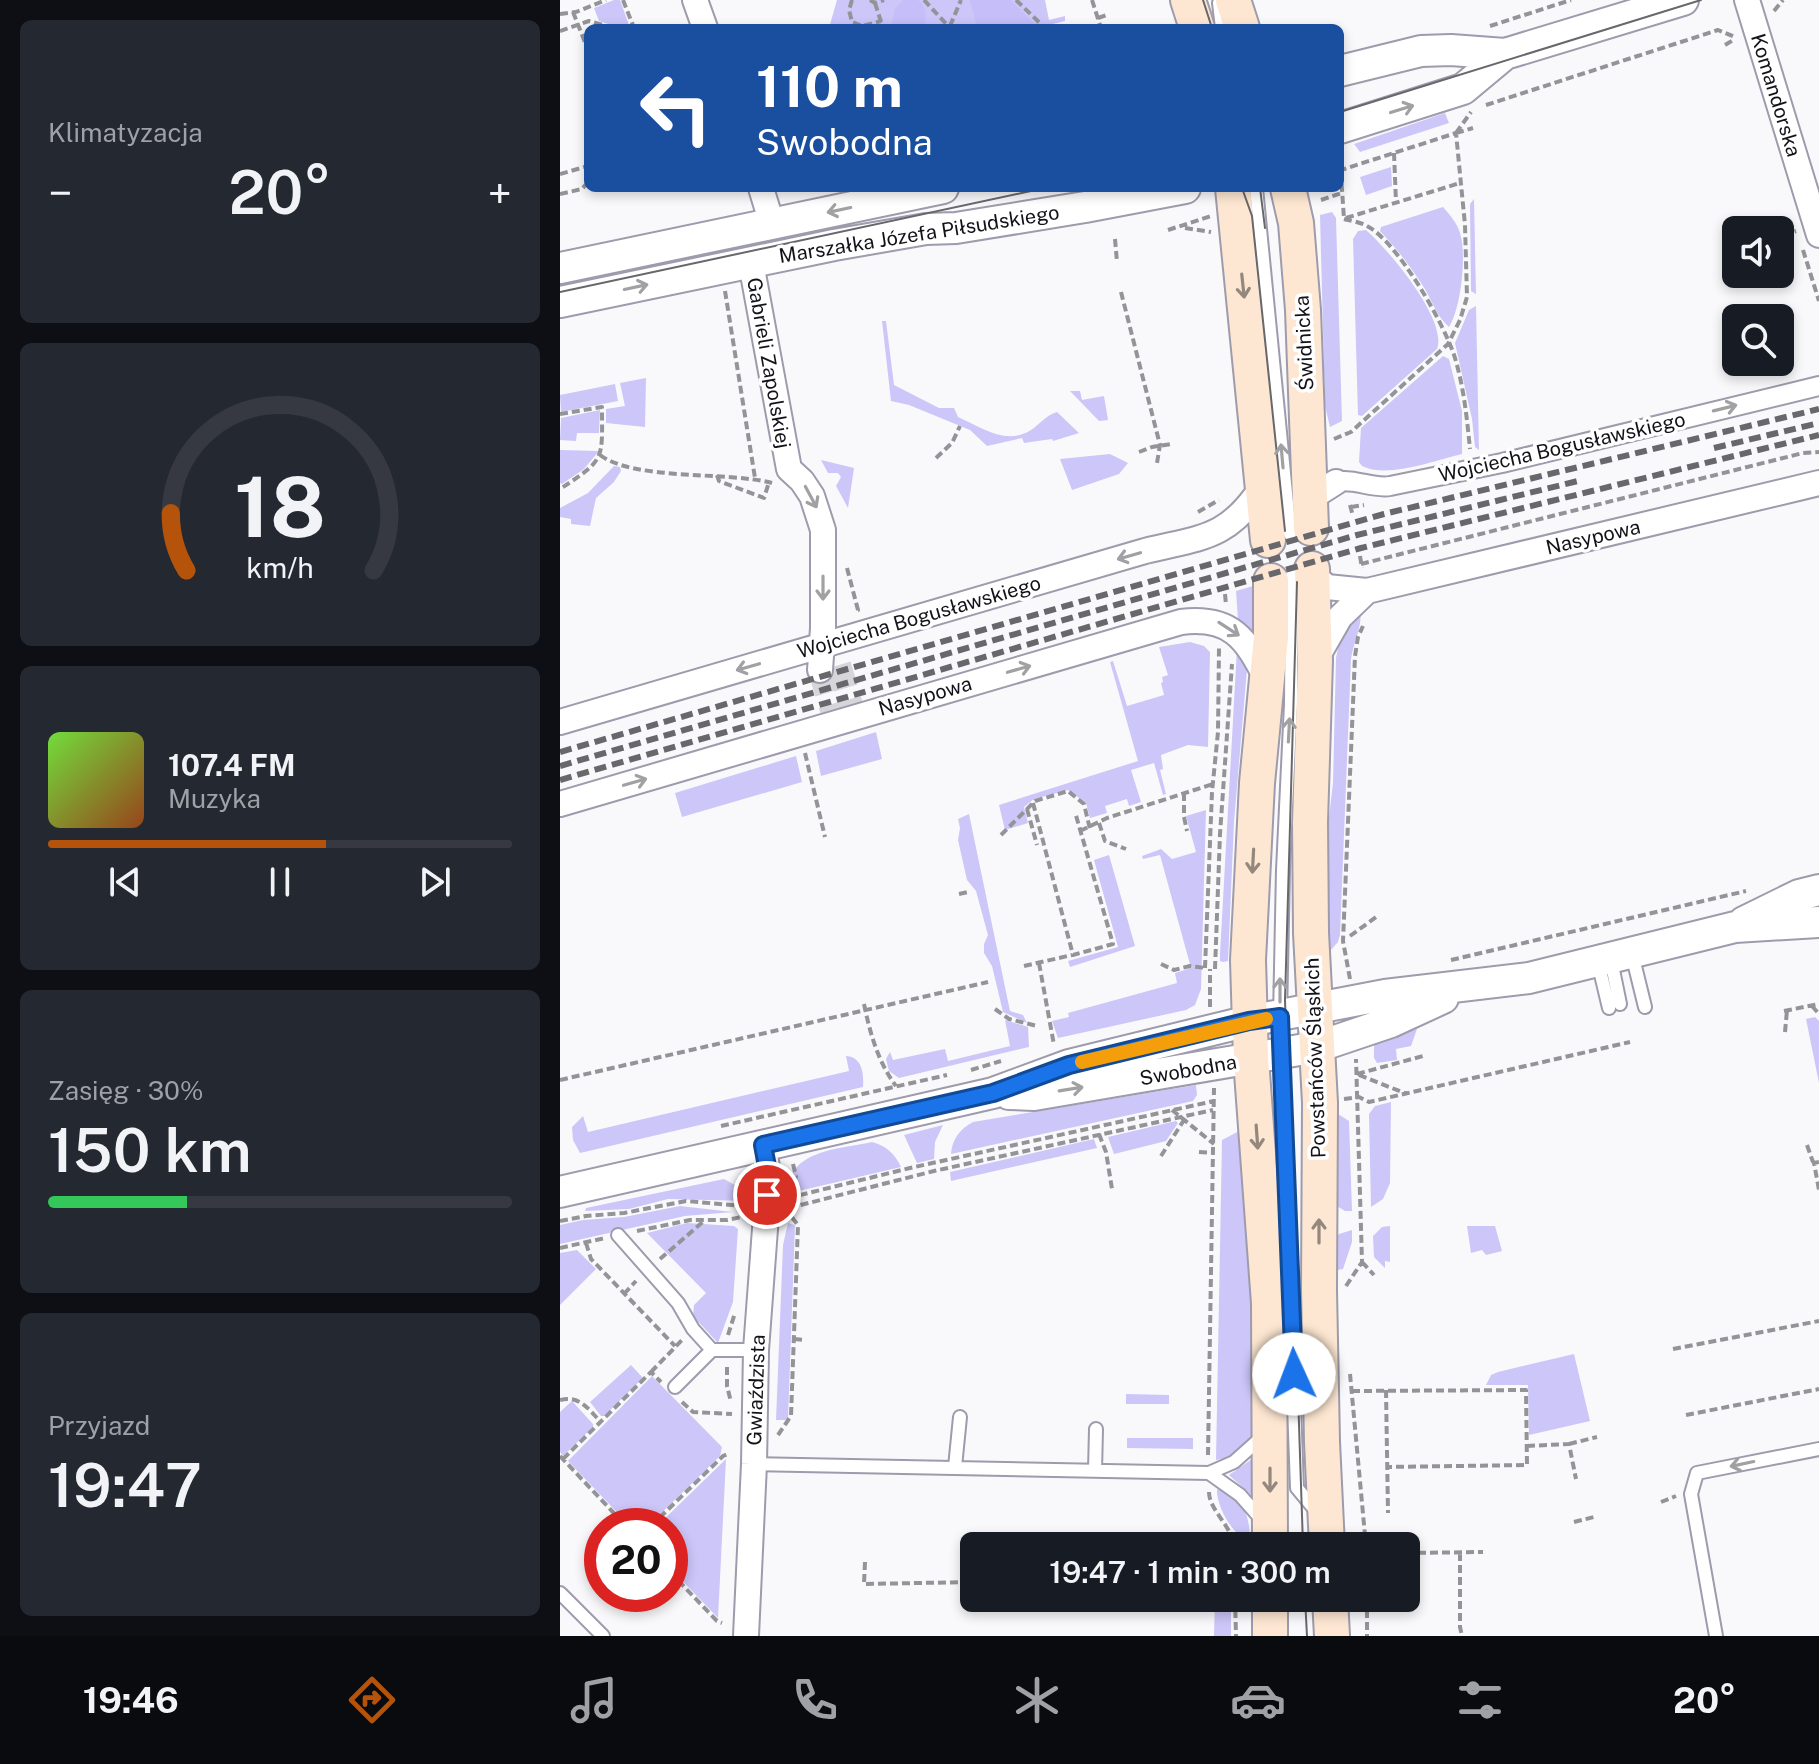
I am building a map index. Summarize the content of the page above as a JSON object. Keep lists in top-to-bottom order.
{
  "streets": {
    "main road": ["Świdnicka", "Powstańców Śląskich"],
    "street": [
      "Komandorska",
      "Marszałka Józefa Piłsudskiego",
      "Gabrieli Zapolskiej",
      "Wojciecha Bogusławskiego",
      "Nasypowa",
      "Swobodna",
      "Gwiaździsta"
    ]
  },
  "crossings": [
    ["Marszałka Józefa Piłsudskiego", "Gabrieli Zapolskiej"],
    ["Świdnicka", "Wojciecha Bogusławskiego"],
    ["Gabrieli Zapolskiej", "Wojciecha Bogusławskiego"],
    ["Nasypowa", "Powstańców Śląskich"],
    ["Powstańców Śląskich", "Swobodna"],
    ["Swobodna", "Gwiaździsta"]
  ],
  "one_way": ["Gabrieli Zapolskiej", "Nasypowa"],
  "page": {
    "tile": [
      "Klimatyzacja",
      ["Zasięg · 30%", "150 km"],
      ["Przyjazd", "19:47"]
    ],
    "turn": ["110 m", "Swobodna"],
    "heat": ["−", "20°", "+"],
    "song": ["107.4 FM", "Muzyka"],
    "limit": "20",
    "trip": "19:47 · 1 min · 300 m",
    "tabs": ["19:46", "20°"],
    "gauge": ["18", "km/h"]
  }
}
